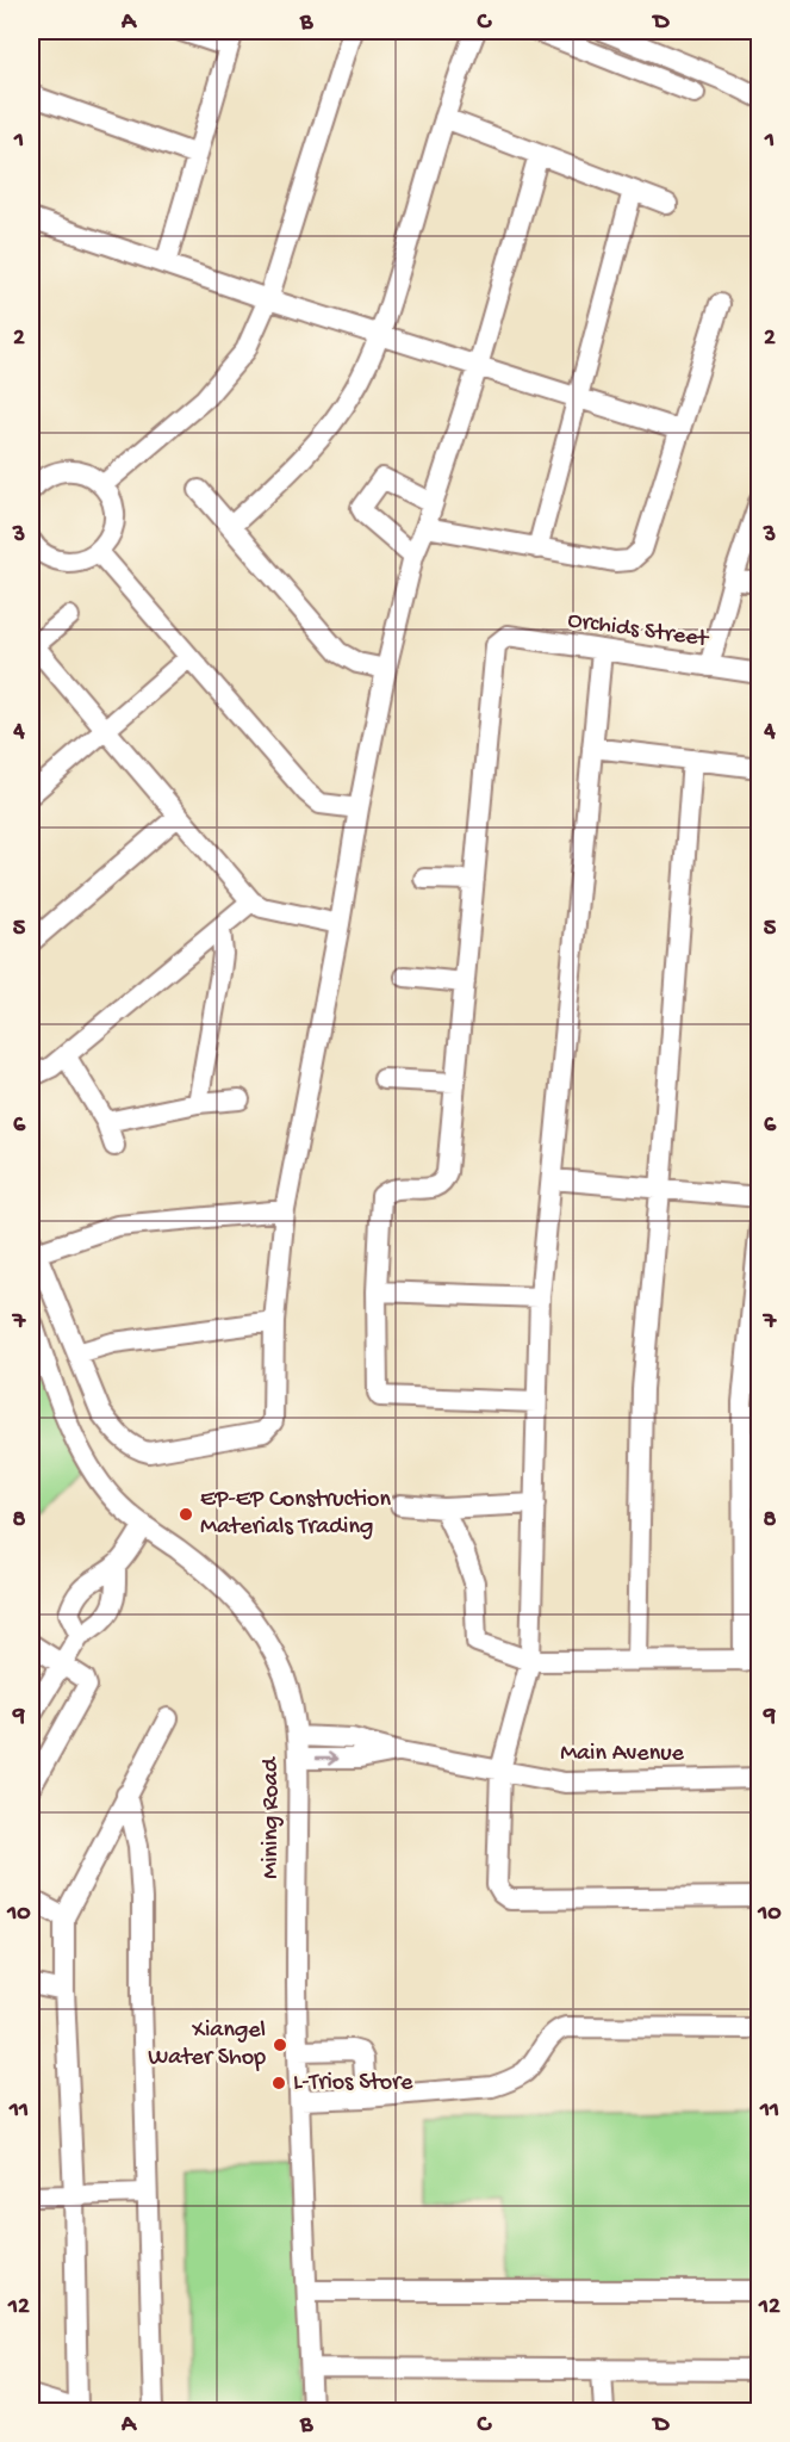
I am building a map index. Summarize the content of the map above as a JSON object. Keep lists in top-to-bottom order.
{
  "streets": {
    "street": ["Orchids Street", "Main Avenue", "Mining Road"]
  },
  "crossings": [
    ["Main Avenue", "Mining Road"]
  ],
  "places": ["EP-EP Construction Materials Trading", "Xiangel Water Shop", "L-Trios Store"],
  "grid": {
    "columns": [
      "A",
      "B",
      "C",
      "D"
    ],
    "rows": [
      "1",
      "2",
      "3",
      "4",
      "5",
      "6",
      "7",
      "8",
      "9",
      "10",
      "11",
      "12"
    ]
  }
}
